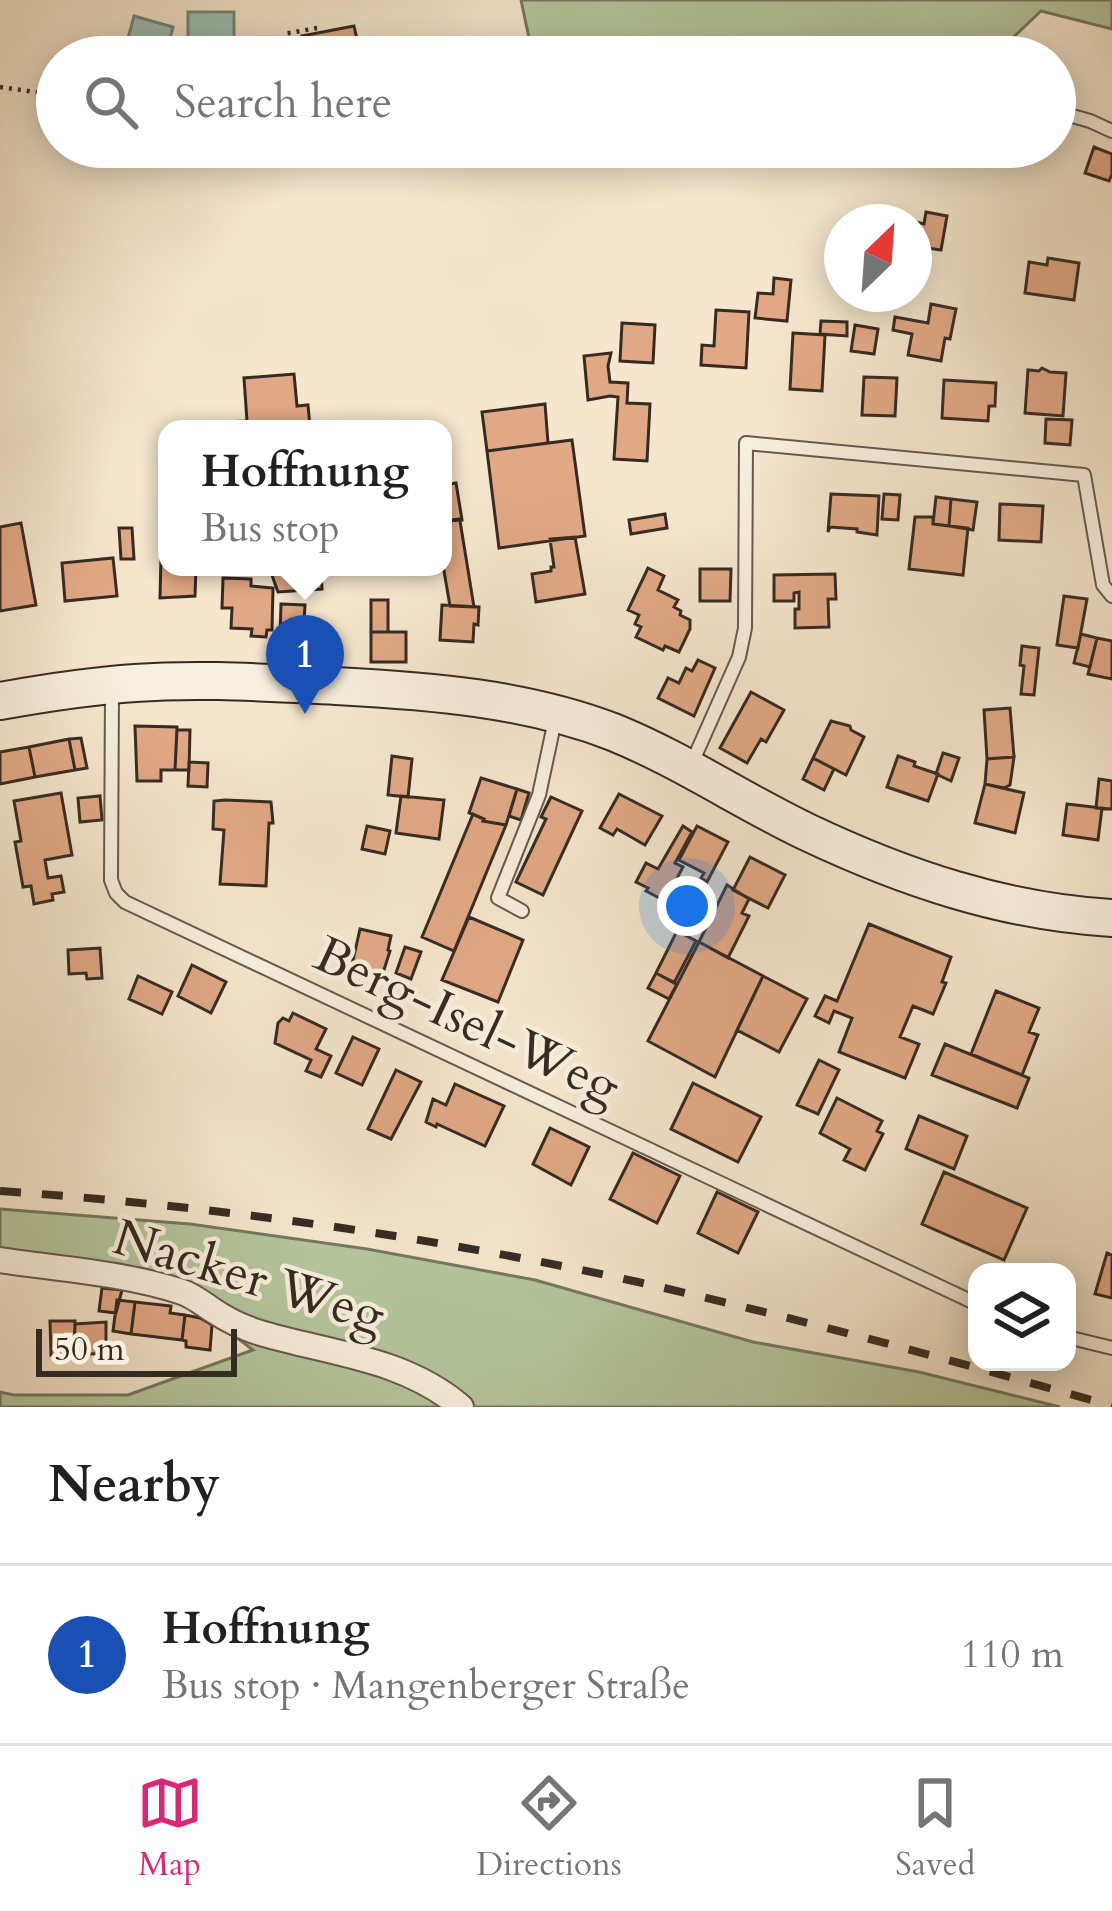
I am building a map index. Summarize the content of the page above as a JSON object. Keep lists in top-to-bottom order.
{
  "streets": {
    "street": ["Nacker Weg"],
    "lane": ["Berg-Isel-Weg"]
  },
  "scale_bar": "50 m",
  "north": "top right",
  "page": {
    "search": "Search here",
    "popup": ["Hoffnung", "Bus stop"],
    "pins": "1",
    "scale": "50 m",
    "heading": "Nearby",
    "list": [
      {
        "mark": "1",
        "name": "Hoffnung",
        "note": "Bus stop · Mangenberger Straße",
        "value": "110 m"
      }
    ],
    "nav": ["Map", "Directions", "Saved"]
  }
}
